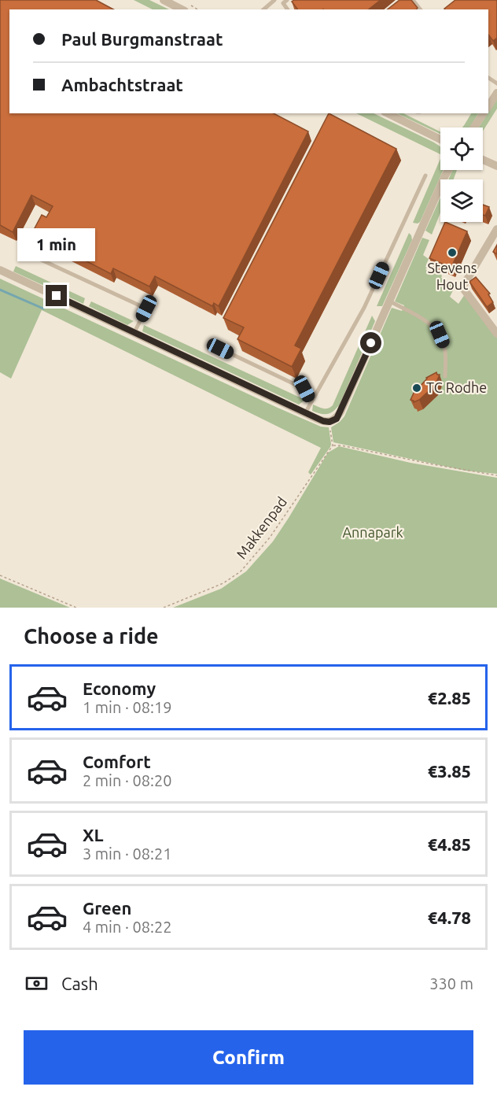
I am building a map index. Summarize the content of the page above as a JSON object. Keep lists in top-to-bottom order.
{
  "streets": {
    "path": ["Makkenpad"]
  },
  "parks": ["Annapark"],
  "places": ["Stevens Hout", "TC Rodhe"],
  "page": {
    "banner": ["Paul Burgmanstraat", "Ambachtstraat"],
    "bubble": "1 min",
    "heading": "Choose a ride",
    "list": [
      {
        "name": "Economy",
        "note": "1 min · 08:19",
        "value": "€2.85"
      },
      {
        "name": "Comfort",
        "note": "2 min · 08:20",
        "value": "€3.85"
      },
      {
        "name": "XL",
        "note": "3 min · 08:21",
        "value": "€4.85"
      },
      {
        "name": "Green",
        "note": "4 min · 08:22",
        "value": "€4.78"
      }
    ],
    "pay": ["Cash", "330 m"],
    "buttons": "Confirm"
  }
}
